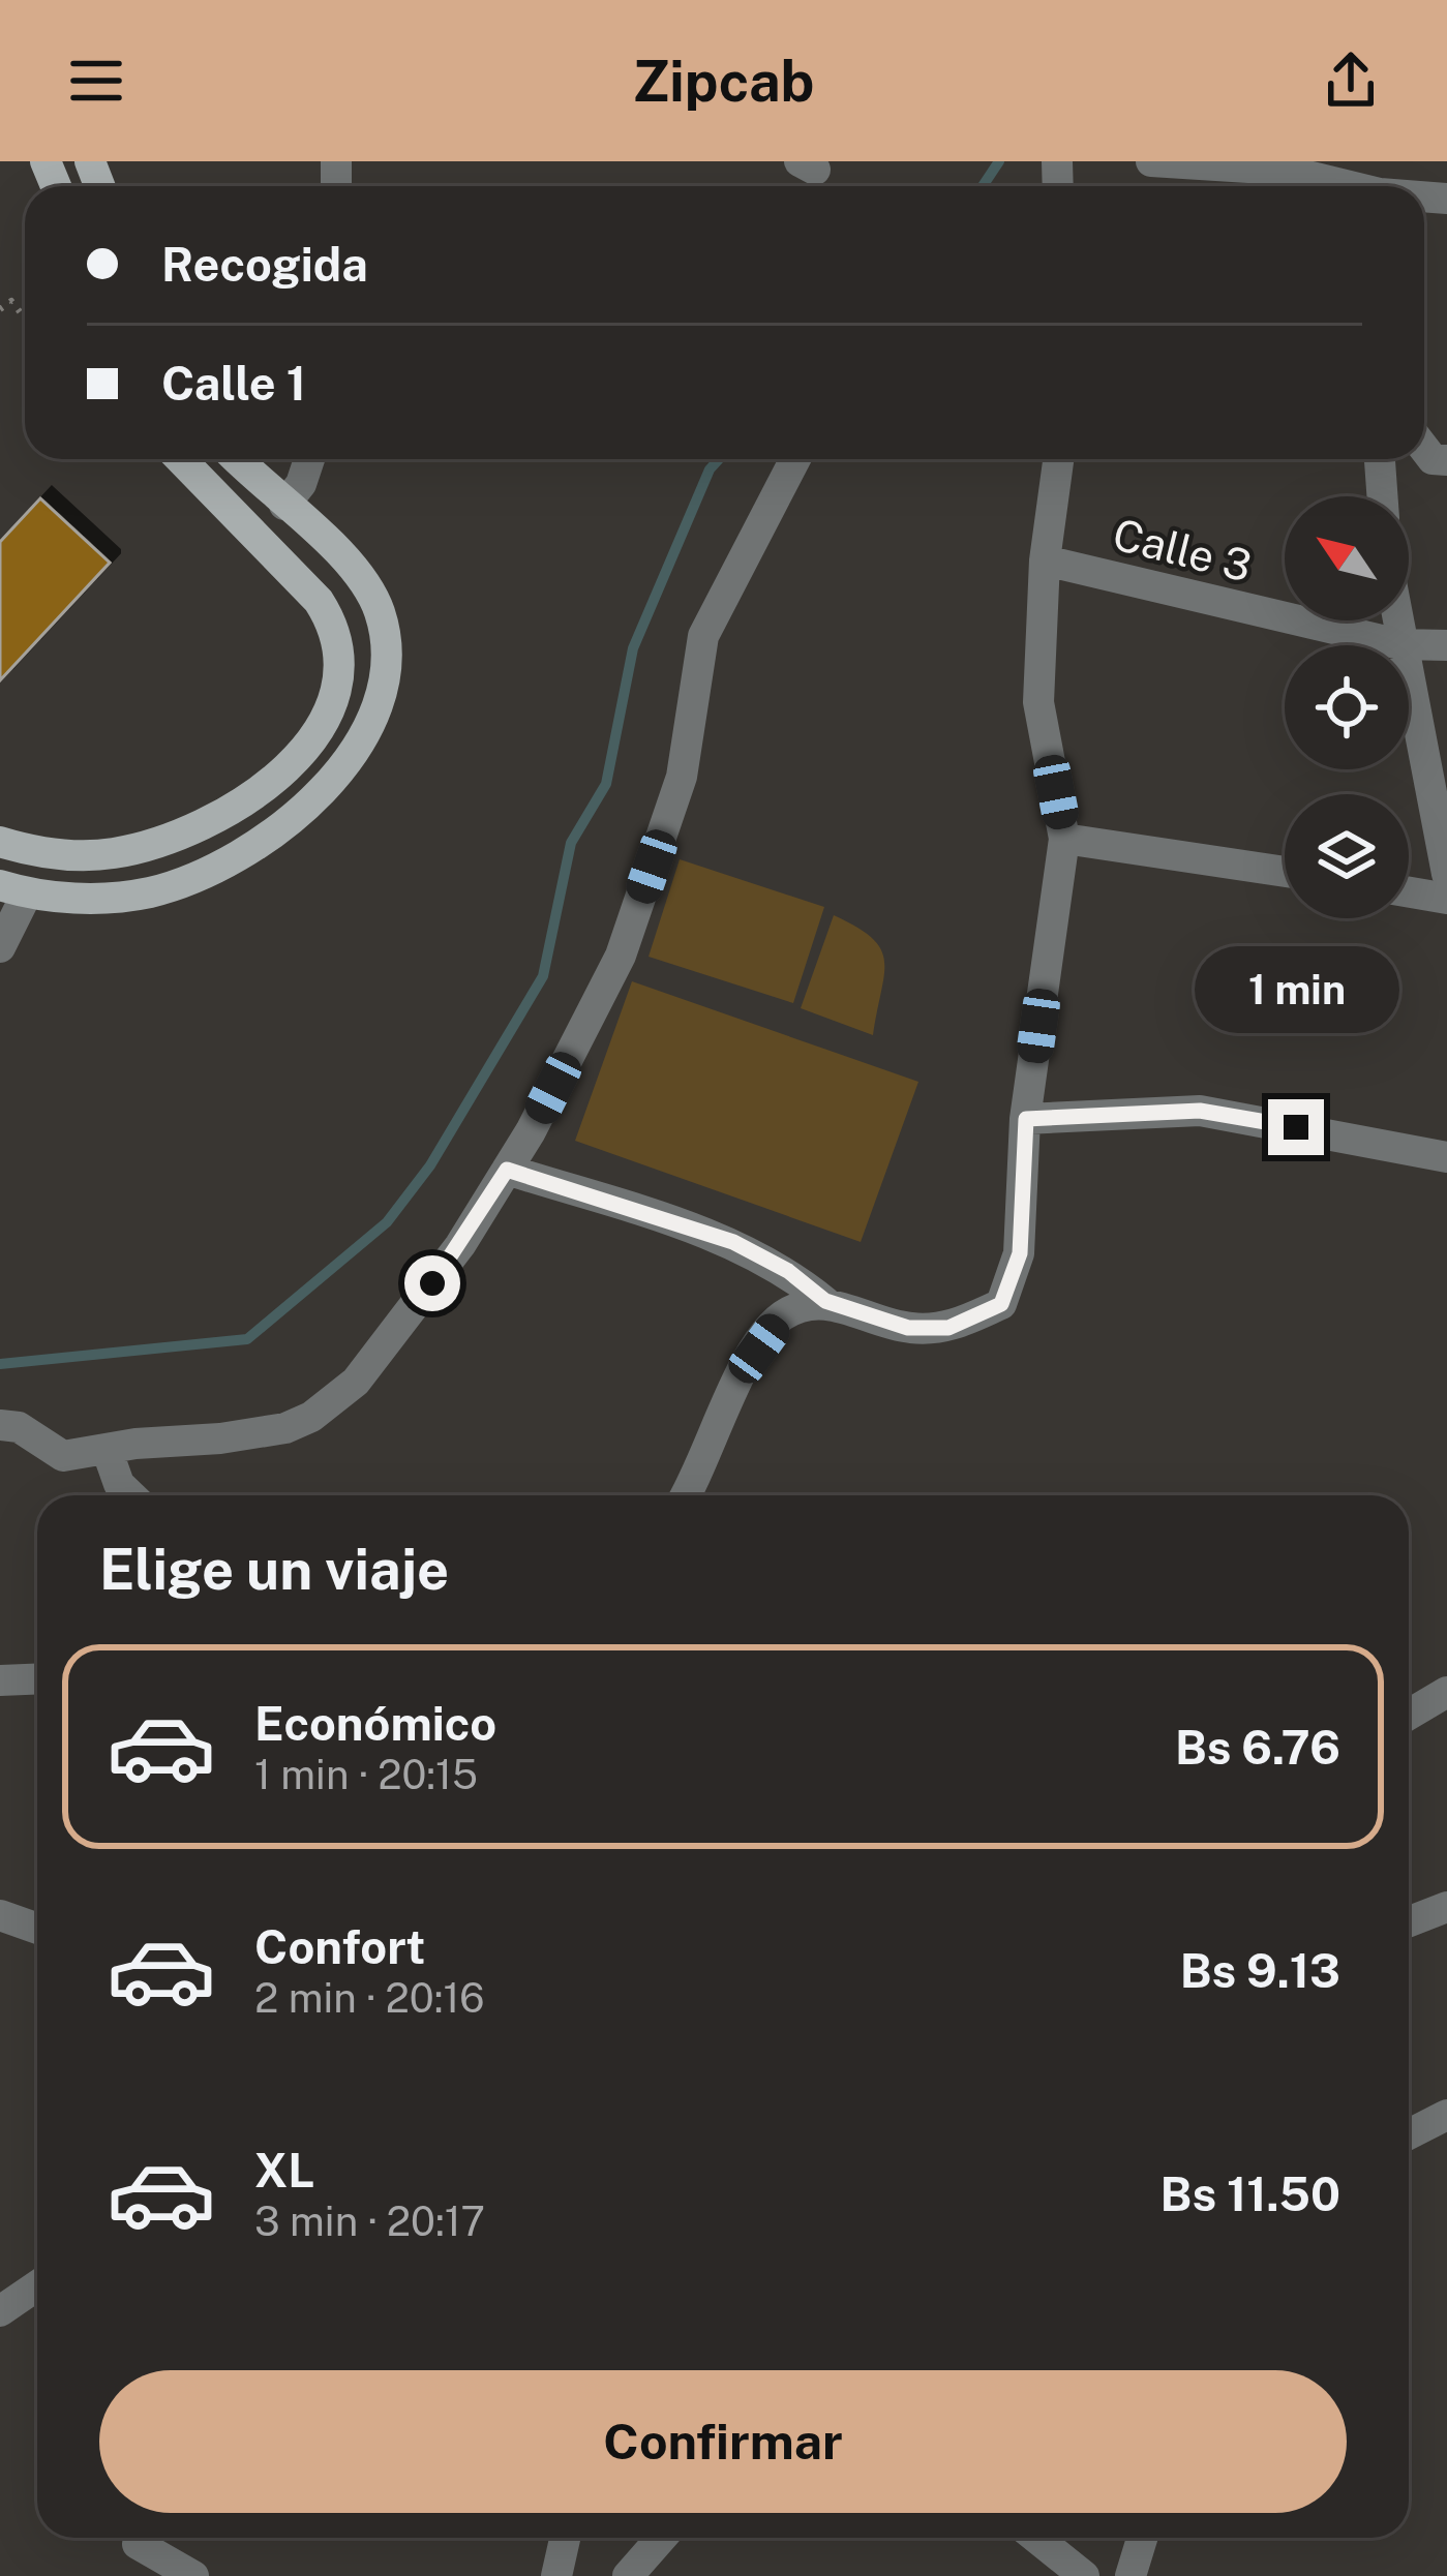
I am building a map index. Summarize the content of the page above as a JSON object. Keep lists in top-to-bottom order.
{
  "streets": {
    "street": ["Calle 3"]
  },
  "north": "top left",
  "page": {
    "header": "Zipcab",
    "banner": ["Recogida", "Calle 1"],
    "bubble": "1 min",
    "heading": "Elige un viaje",
    "list": [
      {
        "name": "Económico",
        "note": "1 min · 20:15",
        "value": "Bs 6.76"
      },
      {
        "name": "Confort",
        "note": "2 min · 20:16",
        "value": "Bs 9.13"
      },
      {
        "name": "XL",
        "note": "3 min · 20:17",
        "value": "Bs 11.50"
      }
    ],
    "buttons": "Confirmar"
  }
}
